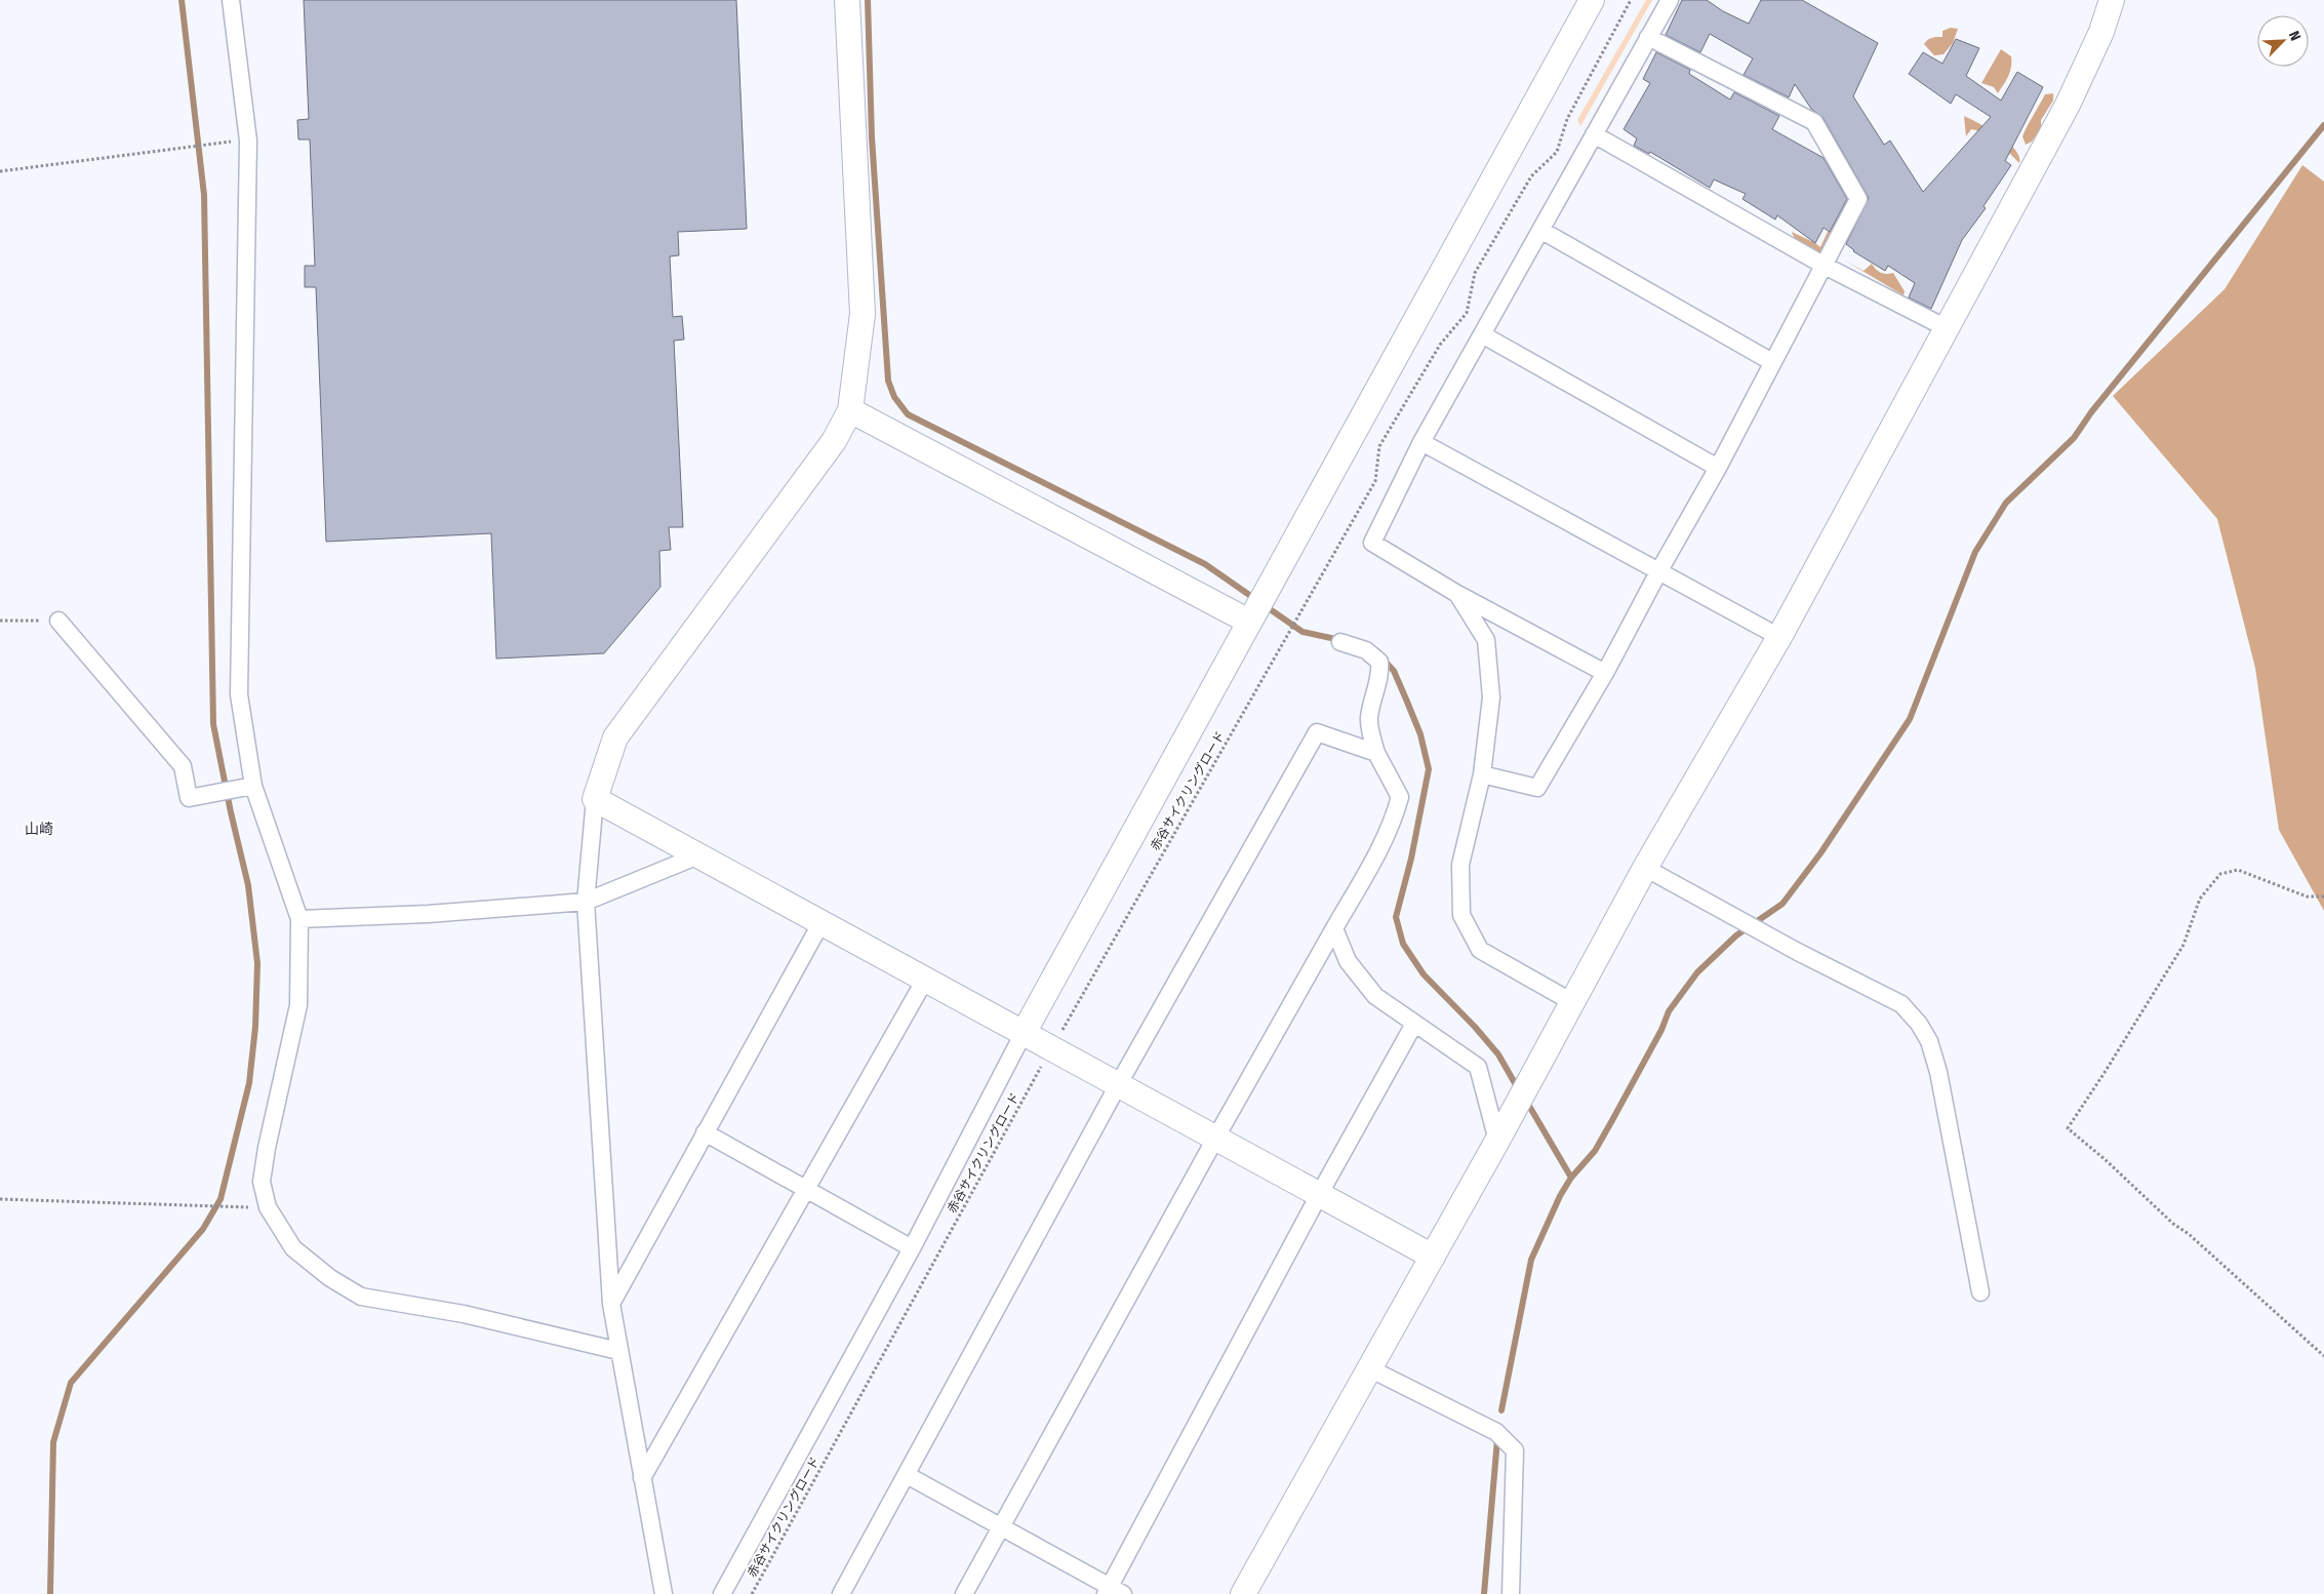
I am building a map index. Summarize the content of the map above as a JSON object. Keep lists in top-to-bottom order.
{
  "streets": {
    "path": ["赤谷サイクリングロード"]
  },
  "districts": ["山崎"],
  "north": "top right"
}
